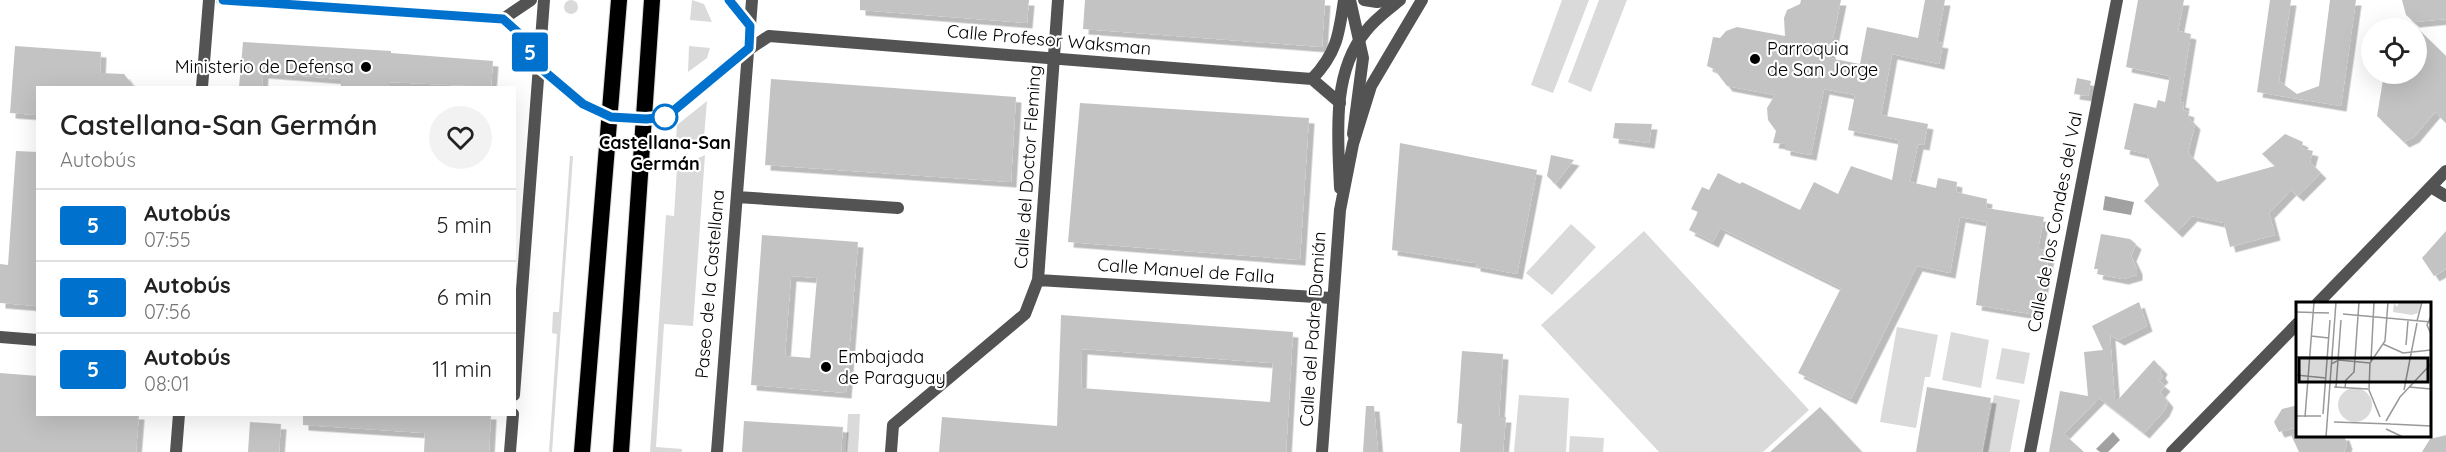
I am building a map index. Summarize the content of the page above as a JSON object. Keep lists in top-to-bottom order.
{
  "streets": {
    "street": [
      "Calle Profesor Waksman",
      "Calle del Doctor Fleming",
      "Calle de los Condes del Val",
      "Calle Manuel de Falla",
      "Paseo de la Castellana",
      "Calle del Padre Damián"
    ]
  },
  "crossings": [
    ["Calle Profesor Waksman", "Calle del Doctor Fleming"],
    ["Calle Profesor Waksman", "Paseo de la Castellana"],
    ["Calle del Doctor Fleming", "Calle Manuel de Falla"],
    ["Calle Manuel de Falla", "Calle del Padre Damián"]
  ],
  "places": [
    "Parroquia de San Jorge",
    "Ministerio de Defensa",
    "Castellana-San Germán",
    "Embajada de Paraguay"
  ],
  "lines": ["bus line 5"],
  "page": {
    "on_map": "5",
    "heading": ["Castellana-San Germán", "Autobús"],
    "list": [
      {
        "mark": "5",
        "name": "Autobús",
        "note": "07:55",
        "value": "5 min"
      },
      {
        "mark": "5",
        "name": "Autobús",
        "note": "07:56",
        "value": "6 min"
      },
      {
        "mark": "5",
        "name": "Autobús",
        "note": "08:01",
        "value": "11 min"
      }
    ]
  }
}
